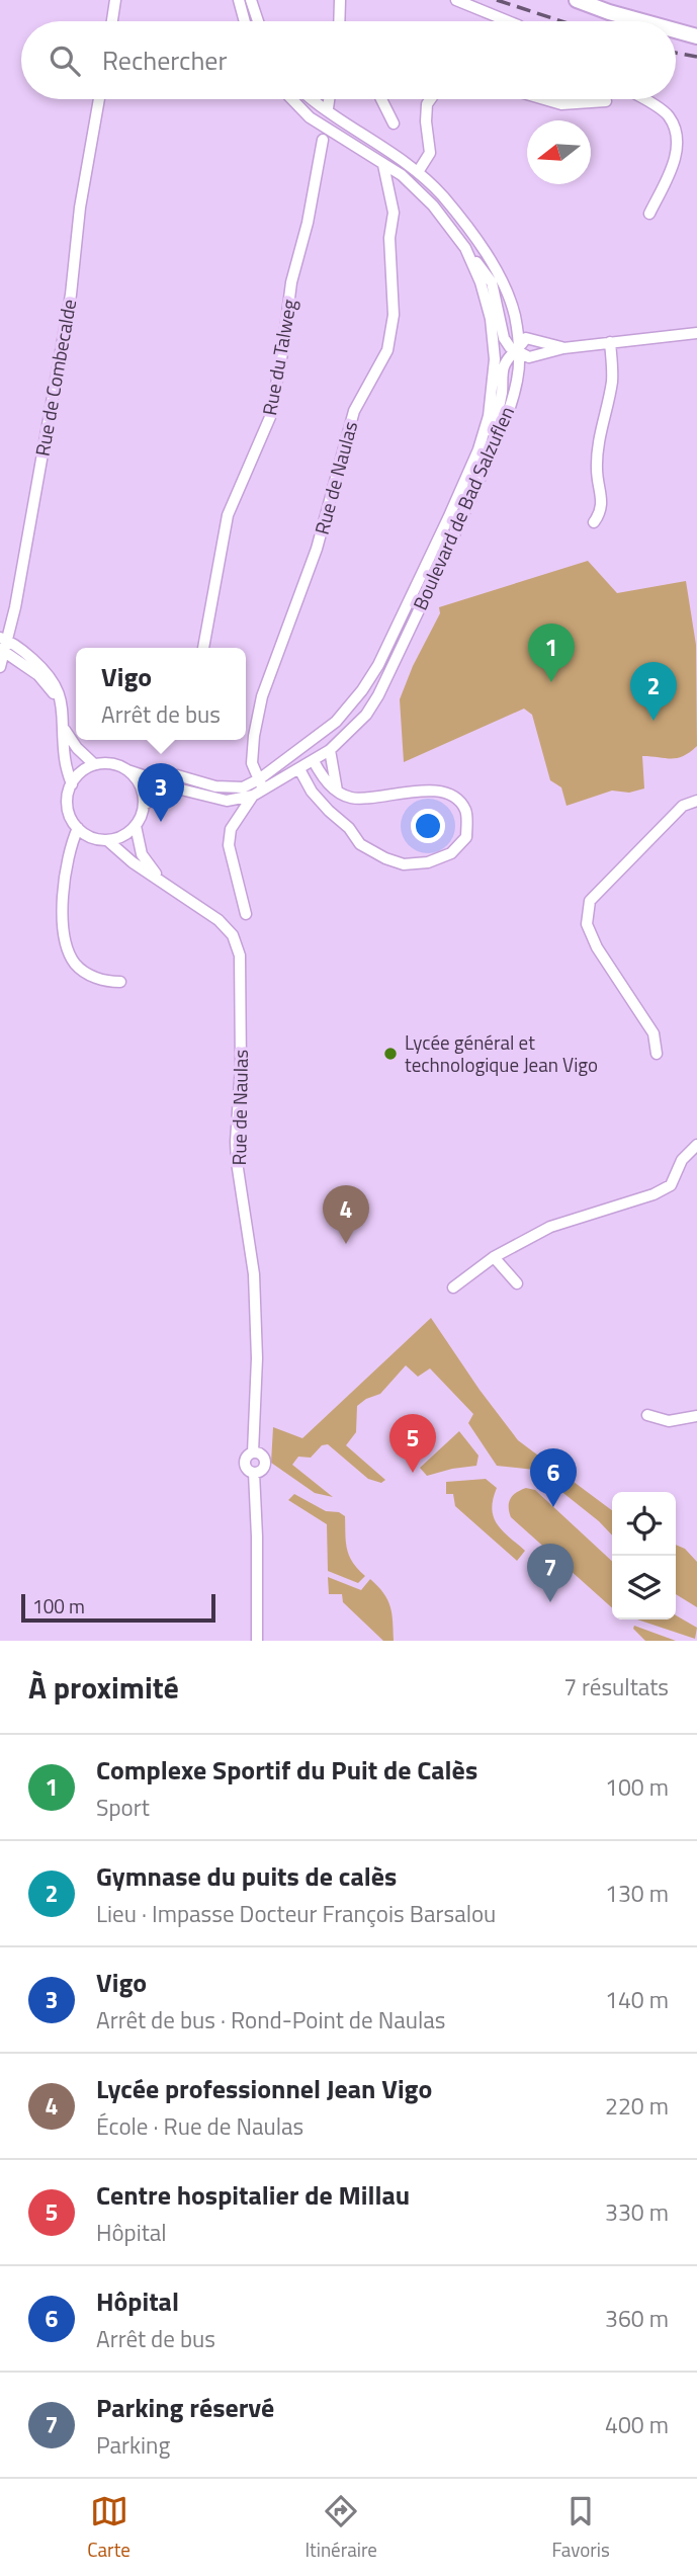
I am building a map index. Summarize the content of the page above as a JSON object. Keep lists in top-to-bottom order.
{
  "streets": {
    "street": [
      "Rue du Talweg",
      "Rue de Combecalde",
      "Rue de Naulas",
      "Boulevard de Bad Salzuflen"
    ]
  },
  "crossings": [
    ["Rue de Naulas", "Boulevard de Bad Salzuflen"]
  ],
  "places": ["Lycée général et technologique Jean Vigo"],
  "scale_bar": "100 m",
  "north": "left",
  "page": {
    "search": "Rechercher",
    "pins": [
      "1",
      "2",
      "3",
      "4",
      "5",
      "6",
      "7"
    ],
    "popup": ["Vigo", "Arrêt de bus"],
    "scale": "100 m",
    "heading": ["À proximité", "7 résultats"],
    "list": [
      {
        "mark": "1",
        "name": "Complexe Sportif du Puit de Calès",
        "note": "Sport",
        "value": "100 m"
      },
      {
        "mark": "2",
        "name": "Gymnase du puits de calès",
        "note": "Lieu · Impasse Docteur François Barsalou",
        "value": "130 m"
      },
      {
        "mark": "3",
        "name": "Vigo",
        "note": "Arrêt de bus · Rond-Point de Naulas",
        "value": "140 m"
      },
      {
        "mark": "4",
        "name": "Lycée professionnel Jean Vigo",
        "note": "École · Rue de Naulas",
        "value": "220 m"
      },
      {
        "mark": "5",
        "name": "Centre hospitalier de Millau",
        "note": "Hôpital",
        "value": "330 m"
      },
      {
        "mark": "6",
        "name": "Hôpital",
        "note": "Arrêt de bus",
        "value": "360 m"
      },
      {
        "mark": "7",
        "name": "Parking réservé",
        "note": "Parking",
        "value": "400 m"
      }
    ],
    "nav": ["Carte", "Itinéraire", "Favoris"]
  }
}
